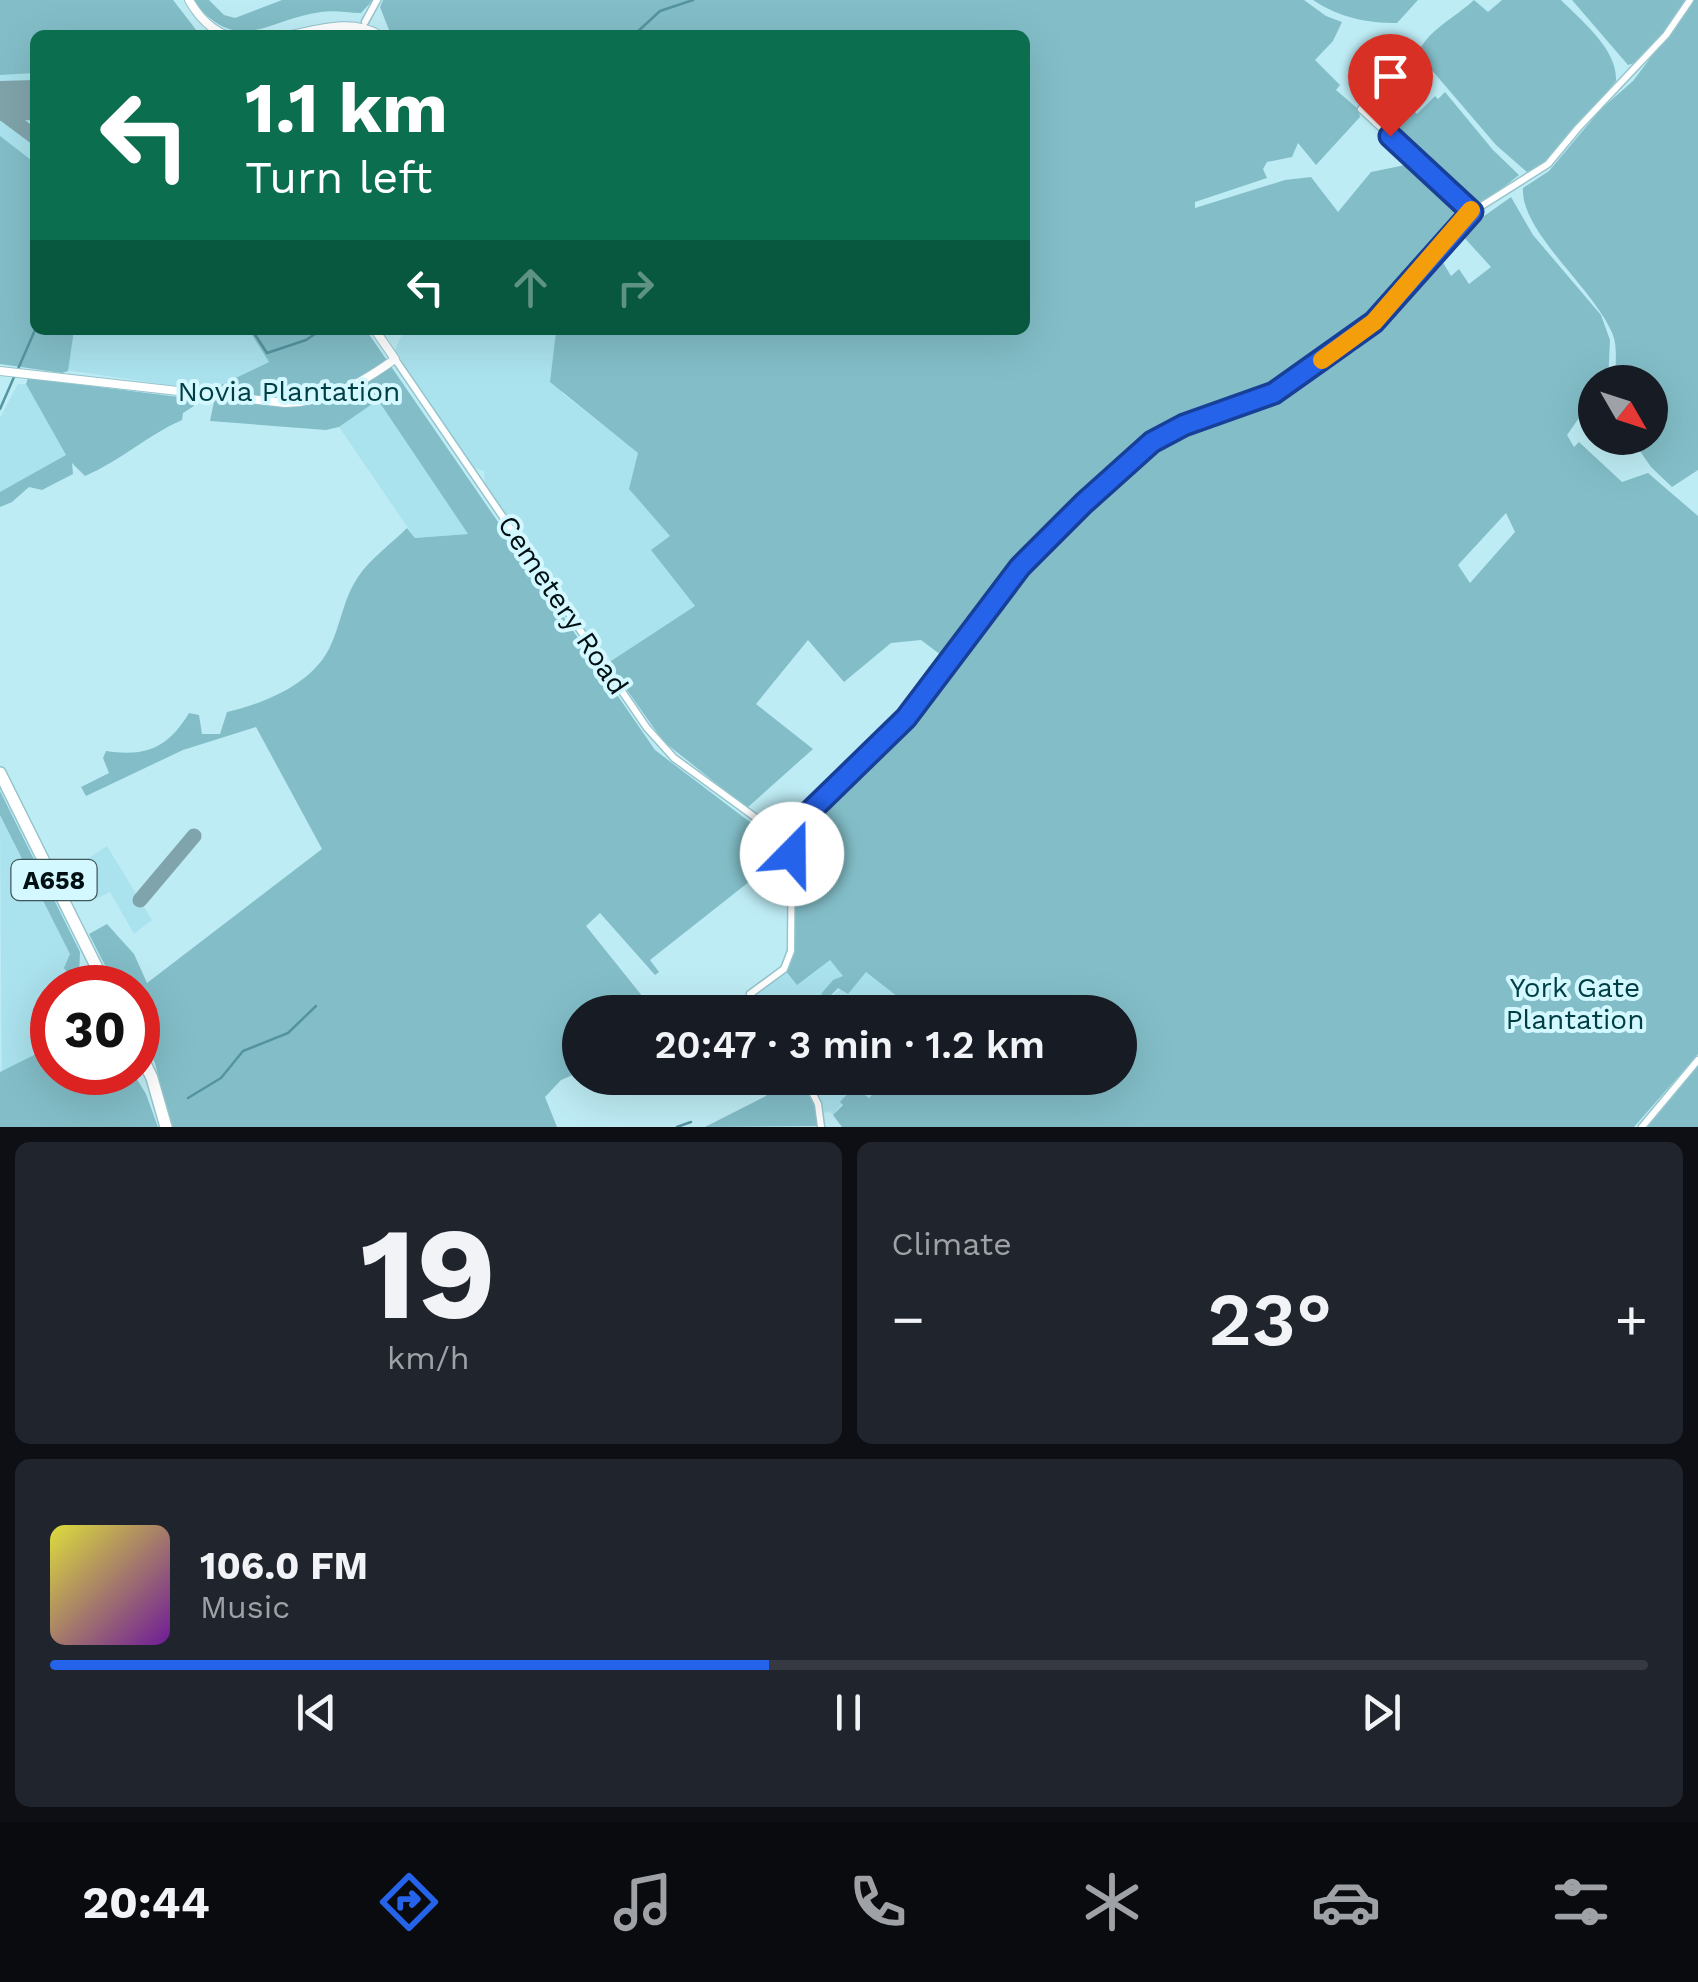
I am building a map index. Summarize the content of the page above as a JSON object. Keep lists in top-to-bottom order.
{
  "streets": {
    "highway": ["A658"],
    "street": ["Cemetery Road"]
  },
  "parks": ["Novia Plantation", "York Gate Plantation"],
  "north": "bottom right",
  "page": {
    "turn": ["1.1 km", "Turn left"],
    "limit": "30",
    "trip": "20:47 · 3 min · 1.2 km",
    "tile": [
      ["19", "km/h"],
      "Climate"
    ],
    "heat": ["−", "23°", "+"],
    "song": ["106.0 FM", "Music"],
    "tabs": "20:44"
  }
}
